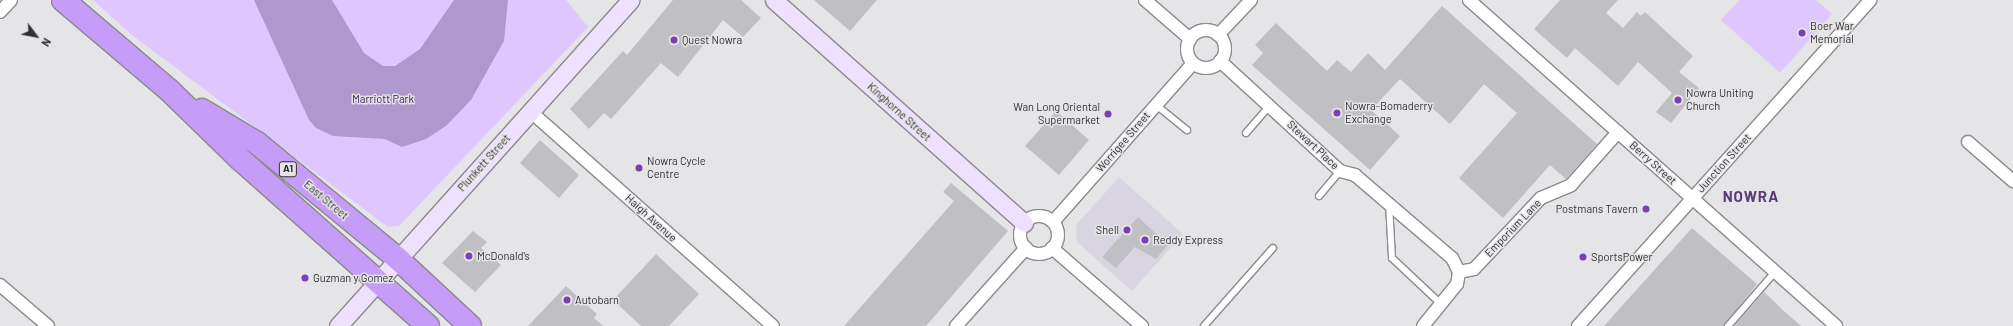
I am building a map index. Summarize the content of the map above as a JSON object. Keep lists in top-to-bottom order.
{
  "streets": {
    "highway": ["A1", "East Street"],
    "street": [
      "Kinghorne Street",
      "Worrigee Street",
      "Stewart Place",
      "Plunkett Street",
      "Berry Street",
      "Junction Street",
      "Haigh Avenue",
      "Emporium Lane"
    ]
  },
  "crossings": [
    ["Kinghorne Street", "Worrigee Street"],
    ["Worrigee Street", "Stewart Place"],
    ["Stewart Place", "Emporium Lane"],
    ["Plunkett Street", "East Street"],
    ["Plunkett Street", "Haigh Avenue"],
    ["Berry Street", "Junction Street"],
    ["Berry Street", "Emporium Lane"]
  ],
  "districts": ["NOWRA"],
  "parks": ["Marriott Park"],
  "places": [
    "Boer War Memorial",
    "Quest Nowra",
    "Nowra Uniting Church",
    "Nowra-Bomaderry Exchange",
    "Wan Long Oriental Supermarket",
    "Nowra Cycle Centre",
    "Postmans Tavern",
    "Shell",
    "Reddy Express",
    "McDonald's",
    "SportsPower",
    "Guzman y Gomez",
    "Autobarn"
  ],
  "north": "bottom right"
}
